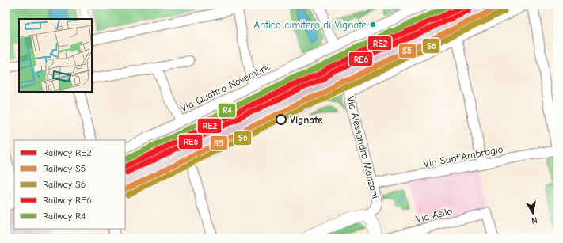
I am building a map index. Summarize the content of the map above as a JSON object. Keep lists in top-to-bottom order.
{
  "streets": {
    "street": [
      "Via Quattro Novembre",
      "Via Alessandro Manzoni",
      "Via Sant'Ambrogio",
      "Via Asilo"
    ]
  },
  "crossings": [
    ["Via Alessandro Manzoni", "Via Sant'Ambrogio"]
  ],
  "places": ["Antico cimitero di Vignate", "Vignate"],
  "lines": [
    "rail line RE2",
    "rail line S5",
    "rail line R4",
    "rail line S6",
    "rail line RE6"
  ],
  "legend": [
    "Railway RE2",
    "Railway S5",
    "Railway S6",
    "Railway RE6",
    "Railway R4"
  ],
  "north": "bottom"
}
